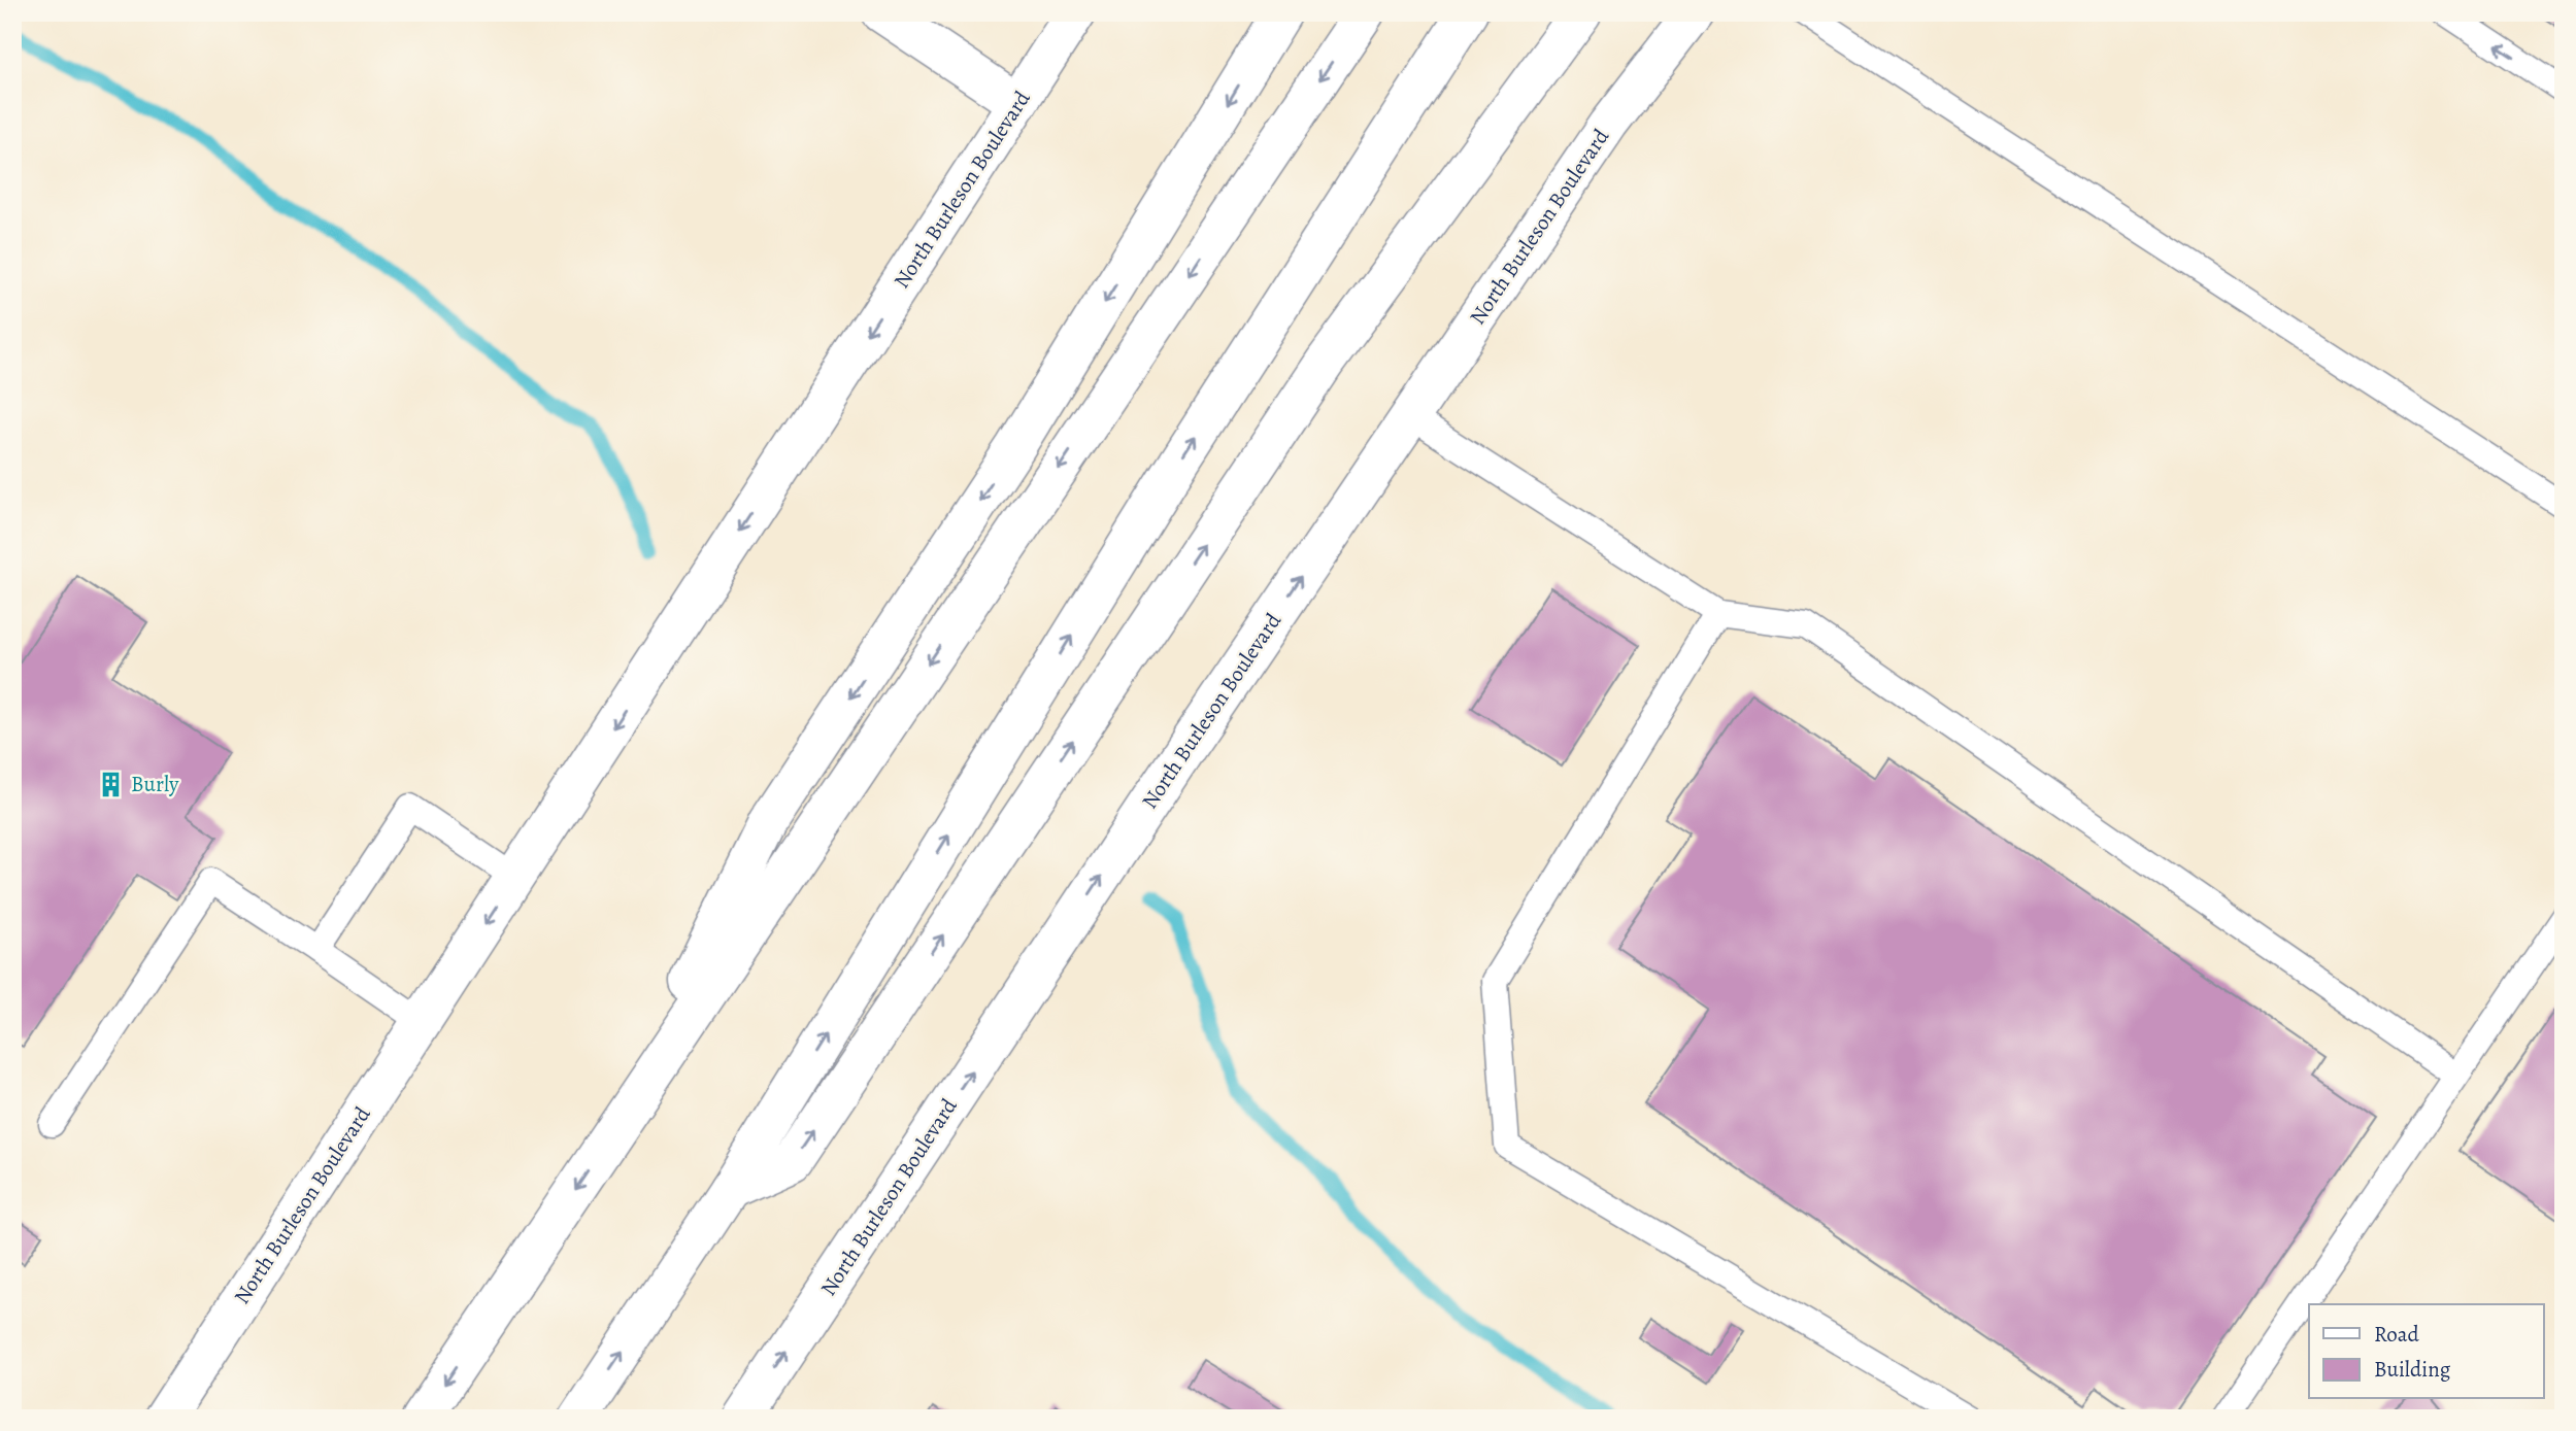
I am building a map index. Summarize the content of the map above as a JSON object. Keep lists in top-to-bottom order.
{
  "streets": {
    "main road": ["North Burleson Boulevard"]
  },
  "places": {
    "building": ["Burly"]
  },
  "legend": ["Road", "Building"]
}
